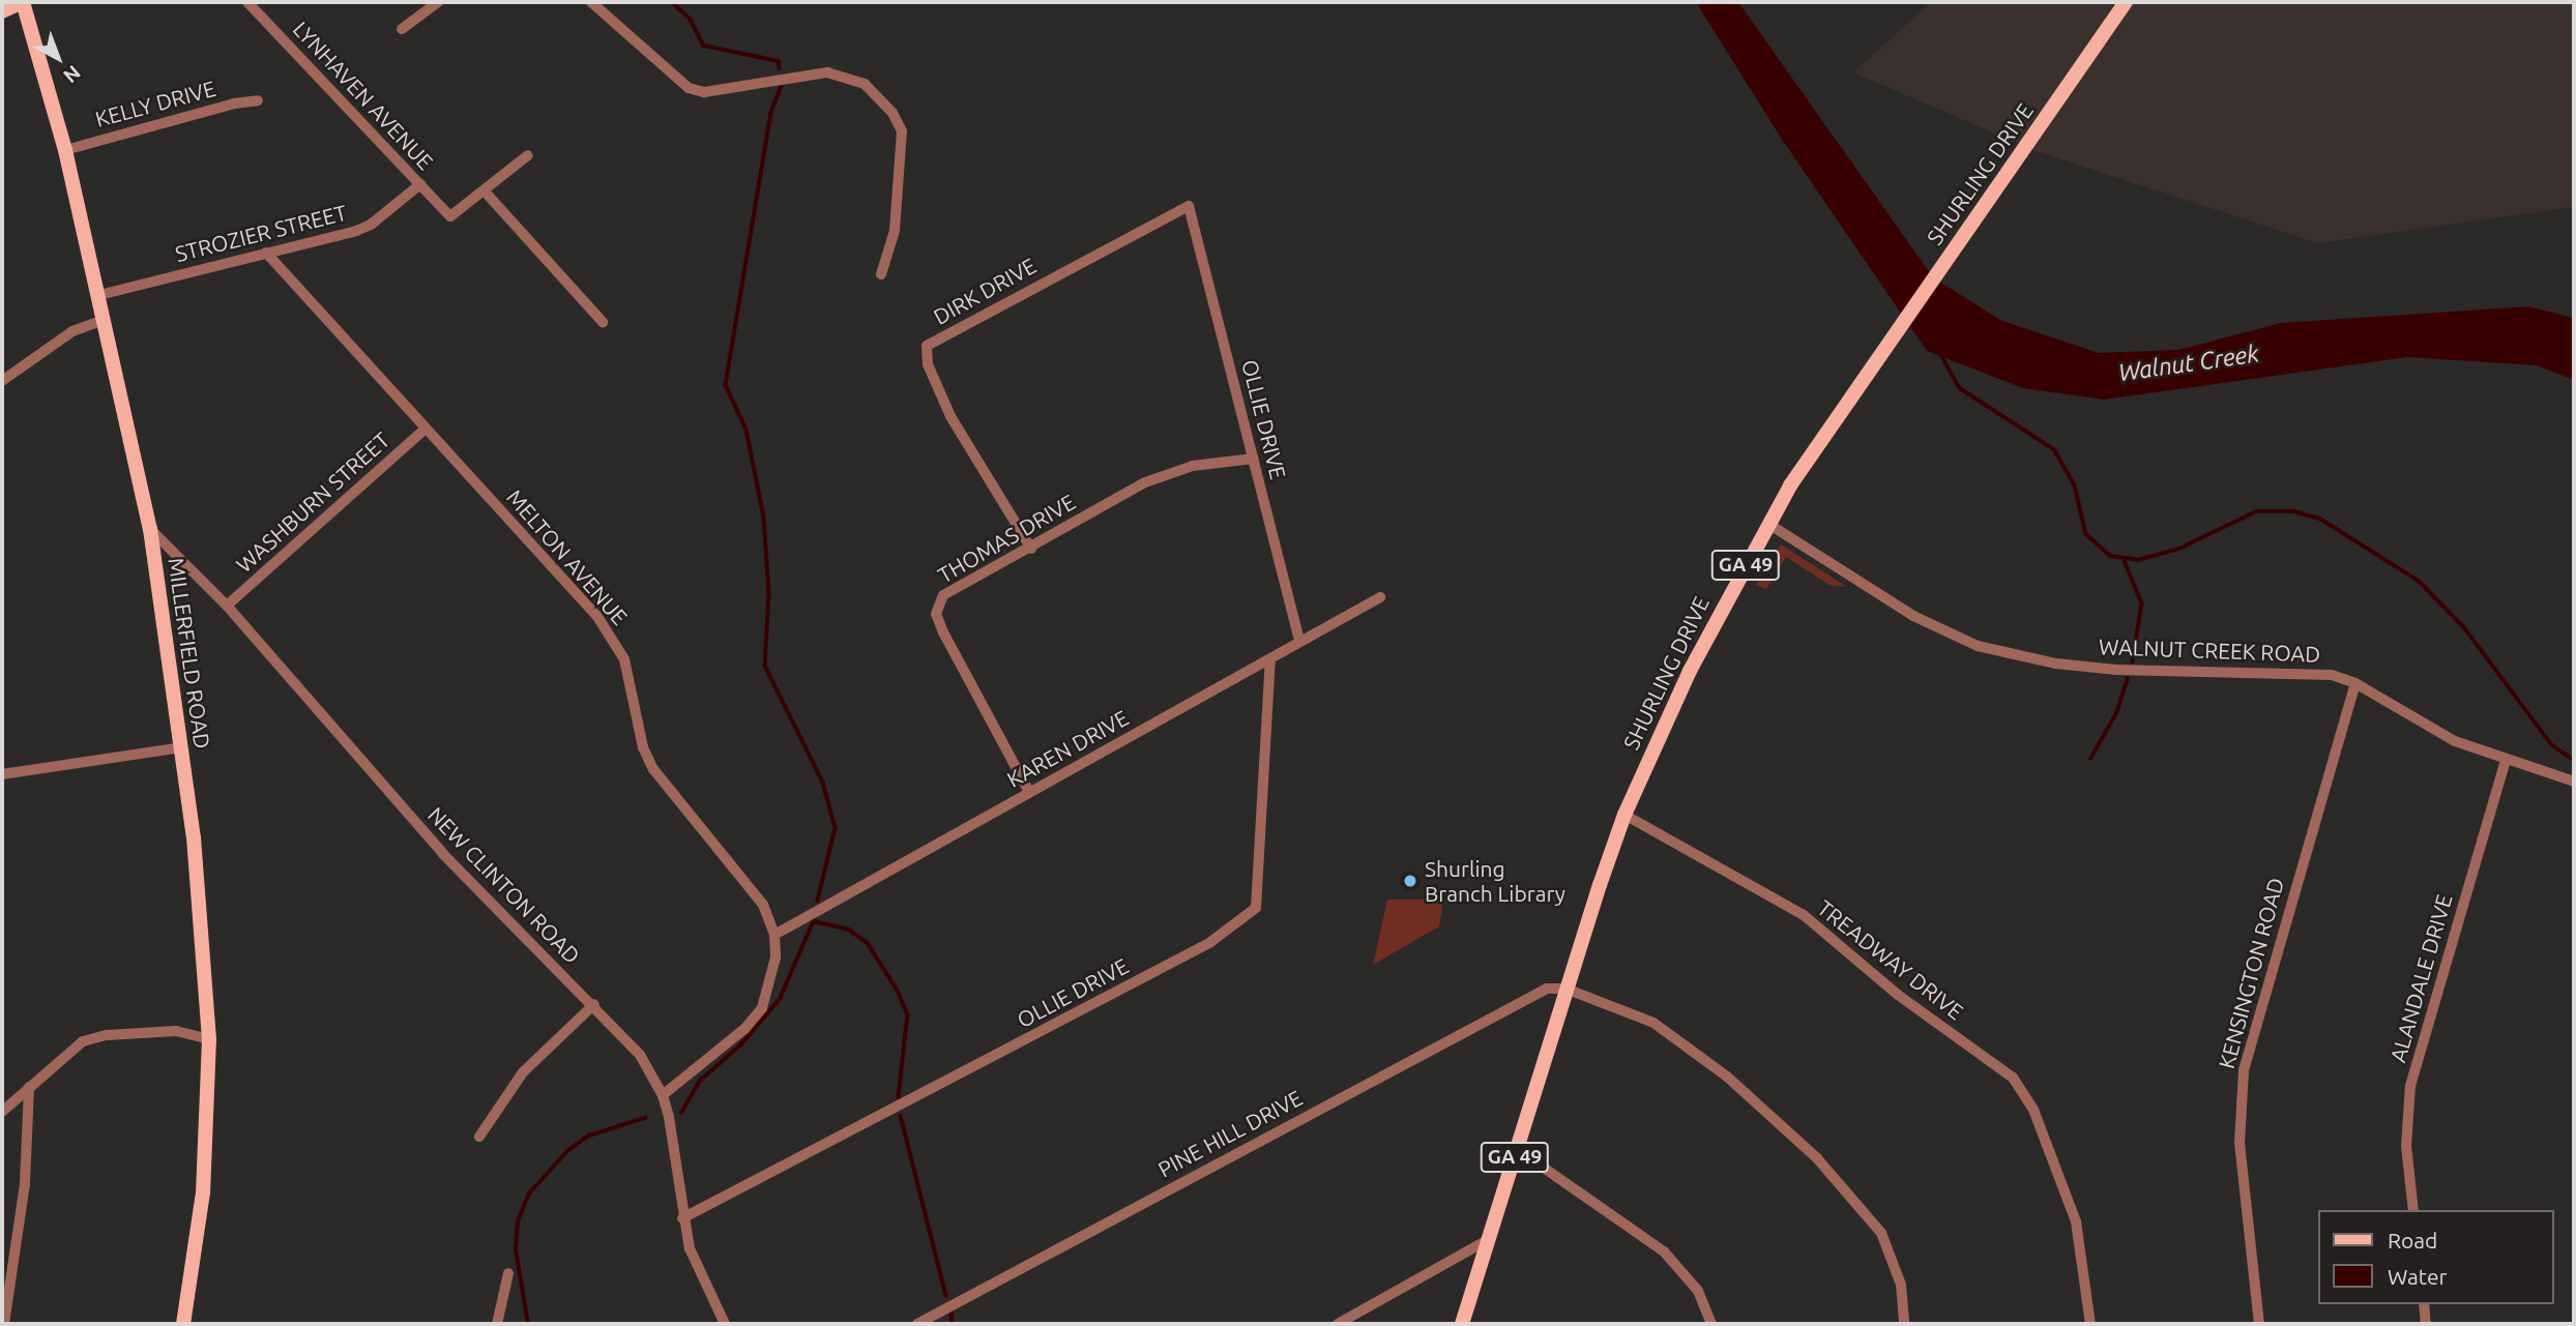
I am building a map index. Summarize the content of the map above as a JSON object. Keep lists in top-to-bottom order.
{
  "streets": {
    "main road": ["SHURLING DRIVE", "GA 49", "MILLERFIELD ROAD"],
    "street": [
      "LYNHAVEN AVENUE",
      "KELLY DRIVE",
      "STROZIER STREET",
      "DIRK DRIVE",
      "OLLIE DRIVE",
      "WASHBURN STREET",
      "THOMAS DRIVE",
      "MELTON AVENUE",
      "WALNUT CREEK ROAD",
      "KAREN DRIVE",
      "NEW CLINTON ROAD",
      "TREADWAY DRIVE",
      "KENSINGTON ROAD",
      "ALANDALE DRIVE",
      "PINE HILL DRIVE"
    ]
  },
  "crossings": [
    ["LYNHAVEN AVENUE", "STROZIER STREET"],
    ["KELLY DRIVE", "MILLERFIELD ROAD"],
    ["SHURLING DRIVE", "WALNUT CREEK ROAD"],
    ["SHURLING DRIVE", "TREADWAY DRIVE"],
    ["SHURLING DRIVE", "PINE HILL DRIVE"],
    ["STROZIER STREET", "MELTON AVENUE"],
    ["STROZIER STREET", "MILLERFIELD ROAD"],
    ["DIRK DRIVE", "OLLIE DRIVE"],
    ["DIRK DRIVE", "THOMAS DRIVE"],
    ["OLLIE DRIVE", "THOMAS DRIVE"],
    ["OLLIE DRIVE", "KAREN DRIVE"],
    ["OLLIE DRIVE", "NEW CLINTON ROAD"],
    ["WASHBURN STREET", "MELTON AVENUE"],
    ["WASHBURN STREET", "NEW CLINTON ROAD"],
    ["THOMAS DRIVE", "KAREN DRIVE"],
    ["MELTON AVENUE", "KAREN DRIVE"],
    ["MELTON AVENUE", "NEW CLINTON ROAD"],
    ["WALNUT CREEK ROAD", "KENSINGTON ROAD"],
    ["WALNUT CREEK ROAD", "ALANDALE DRIVE"],
    ["MILLERFIELD ROAD", "NEW CLINTON ROAD"]
  ],
  "water": ["Walnut Creek"],
  "places": ["Shurling Branch Library"],
  "legend": ["Road", "Water"],
  "north": "bottom right"
}
